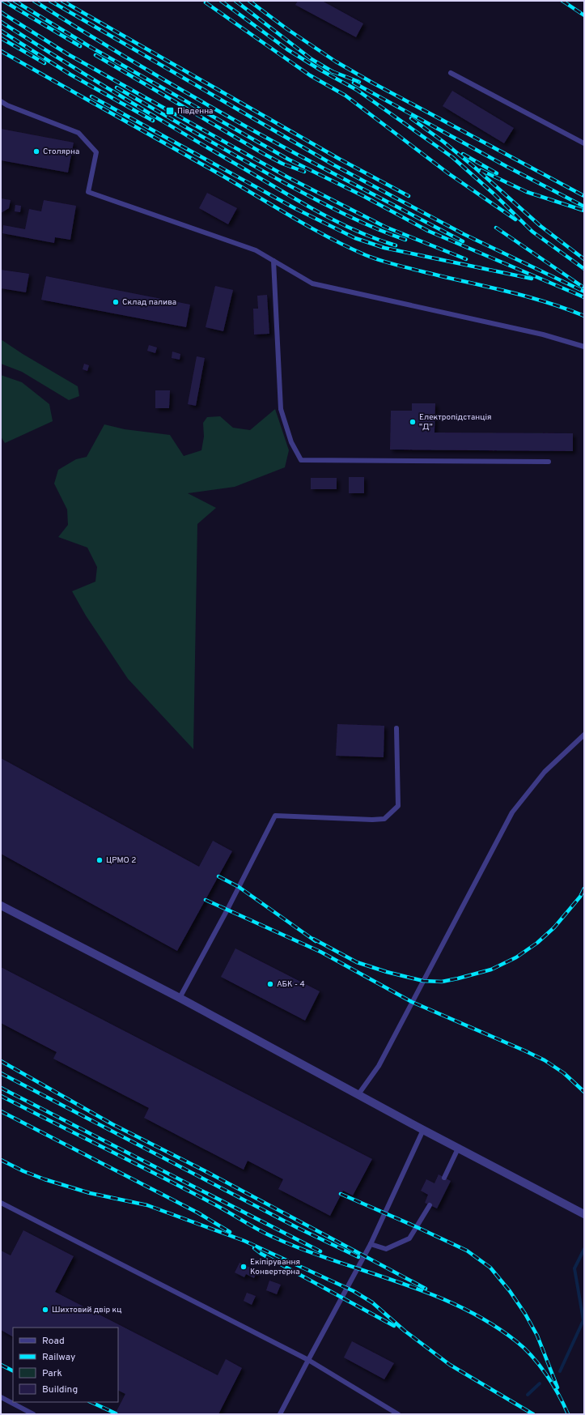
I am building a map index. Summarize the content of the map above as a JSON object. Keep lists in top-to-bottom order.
{
  "places": {
    "transit": ["Південна"],
    "other": [
      "Столярна",
      "Склад палива",
      "Електропідстанція \"Д\"",
      "ЦРМО 2",
      "АБК - 4",
      "Екіпірування Конвертерна",
      "Шихтовий двір кц"
    ]
  },
  "legend": [
    "Road",
    "Railway",
    "Park",
    "Building"
  ]
}
